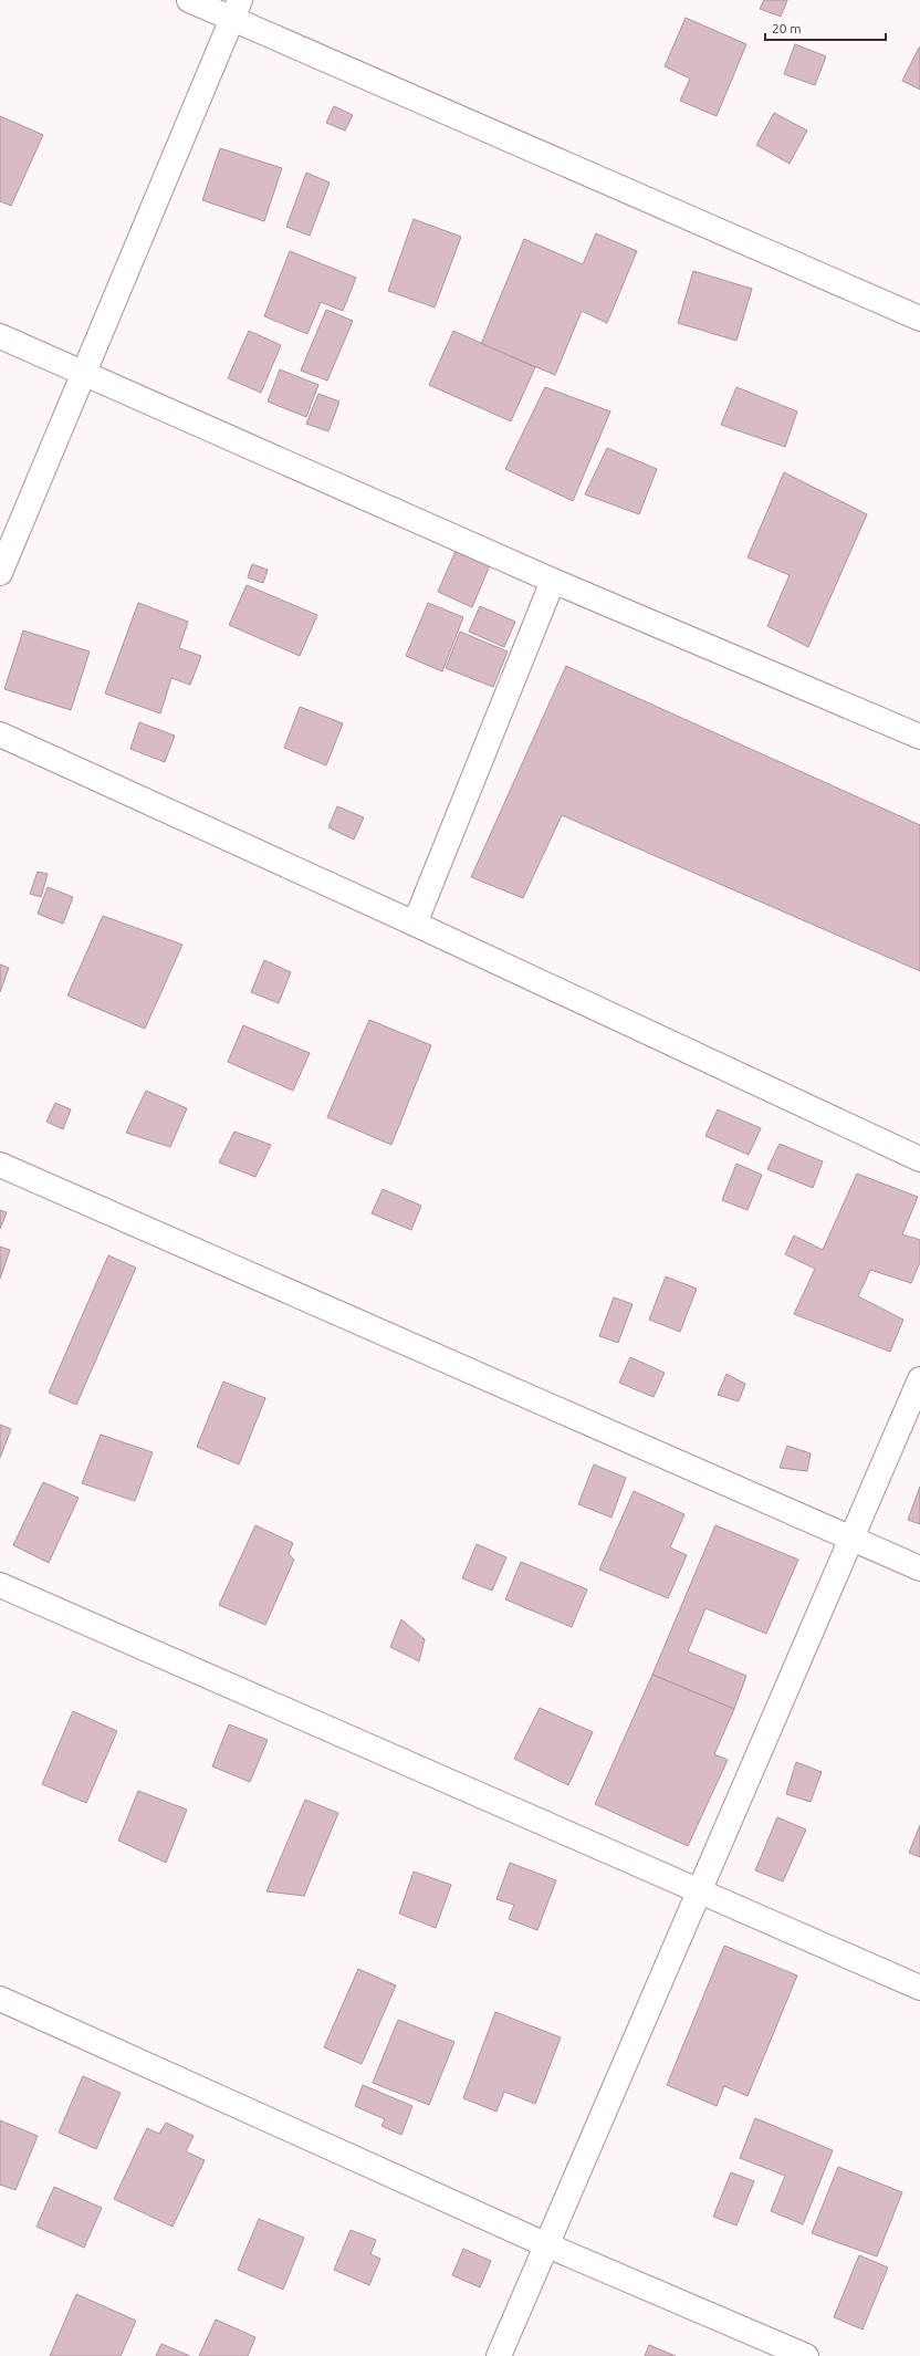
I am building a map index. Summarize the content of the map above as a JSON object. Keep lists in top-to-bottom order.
{
  "scale_bar": "20 m"
}
